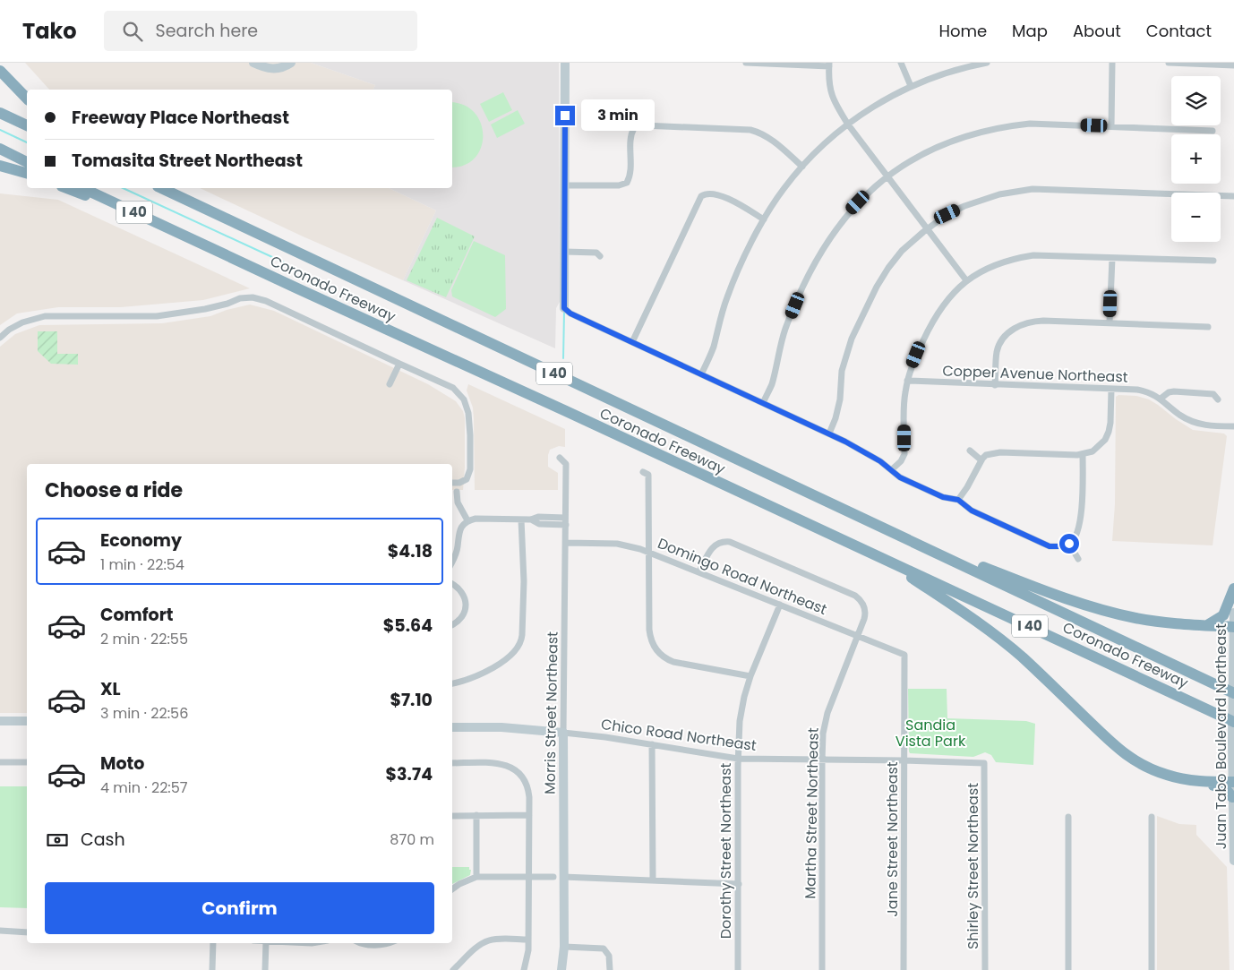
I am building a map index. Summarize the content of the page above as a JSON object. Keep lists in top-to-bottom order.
{
  "streets": {
    "highway": ["I 40", "Coronado Freeway"],
    "street": [
      "Copper Avenue Northeast",
      "Domingo Road Northeast",
      "Morris Street Northeast",
      "Chico Road Northeast",
      "Juan Tabo Boulevard Northeast",
      "Martha Street Northeast",
      "Jane Street Northeast",
      "Dorothy Street Northeast",
      "Shirley Street Northeast"
    ]
  },
  "crossings": [
    ["Domingo Road Northeast", "Morris Street Northeast"],
    ["Domingo Road Northeast", "Martha Street Northeast"],
    ["Domingo Road Northeast", "Jane Street Northeast"],
    ["Domingo Road Northeast", "Dorothy Street Northeast"],
    ["Morris Street Northeast", "Chico Road Northeast"],
    ["Chico Road Northeast", "Martha Street Northeast"],
    ["Chico Road Northeast", "Jane Street Northeast"],
    ["Chico Road Northeast", "Dorothy Street Northeast"],
    ["Chico Road Northeast", "Shirley Street Northeast"]
  ],
  "parks": ["Sandia Vista Park"],
  "page": {
    "header": "Tako",
    "search": "Search here",
    "nav": [
      "Home",
      "Map",
      "About",
      "Contact"
    ],
    "map_buttons": ["+", "−"],
    "banner": ["Freeway Place Northeast", "Tomasita Street Northeast"],
    "bubble": "3 min",
    "heading": "Choose a ride",
    "list": [
      {
        "name": "Economy",
        "note": "1 min · 22:54",
        "value": "$4.18"
      },
      {
        "name": "Comfort",
        "note": "2 min · 22:55",
        "value": "$5.64"
      },
      {
        "name": "XL",
        "note": "3 min · 22:56",
        "value": "$7.10"
      },
      {
        "name": "Moto",
        "note": "4 min · 22:57",
        "value": "$3.74"
      }
    ],
    "pay": ["Cash", "870 m"],
    "buttons": "Confirm"
  }
}
